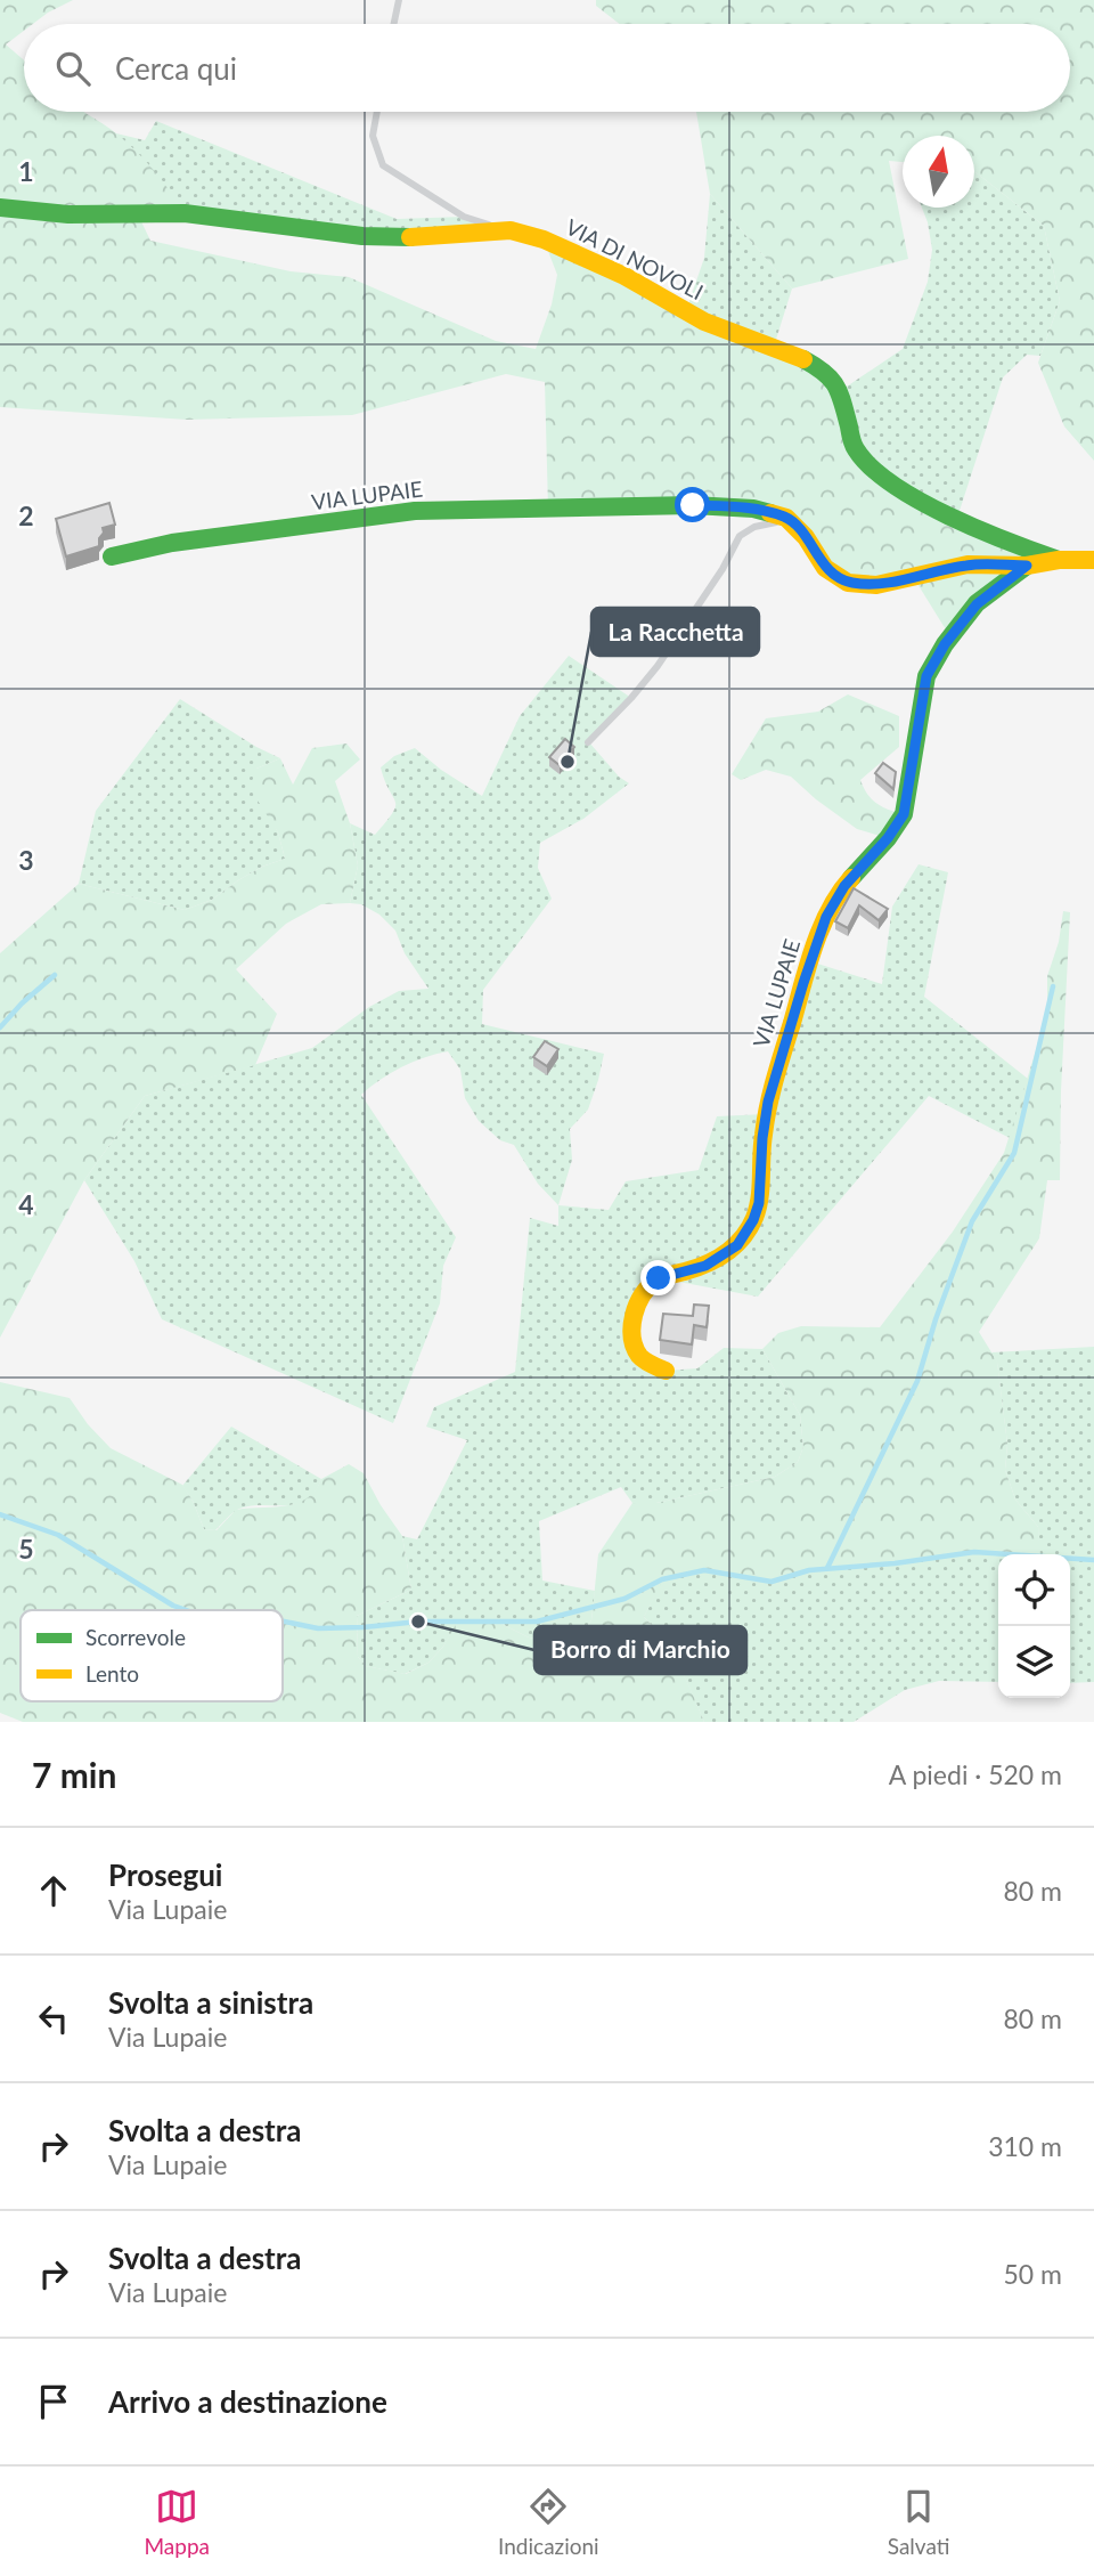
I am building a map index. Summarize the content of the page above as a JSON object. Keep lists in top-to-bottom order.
{
  "streets": {
    "street": ["VIA DI NOVOLI", "VIA LUPAIE"]
  },
  "crossings": [
    ["VIA DI NOVOLI", "VIA LUPAIE"]
  ],
  "places": ["La Racchetta", "Borro di Marchio"],
  "legend": ["Scorrevole", "Lento"],
  "north": "top",
  "page": {
    "search": "Cerca qui",
    "heading": ["7 min", "A piedi · 520 m"],
    "list": [
      ["Prosegui", "Via Lupaie", "80 m"],
      ["Svolta a sinistra", "Via Lupaie", "80 m"],
      ["Svolta a destra", "Via Lupaie", "310 m"],
      ["Svolta a destra", "Via Lupaie", "50 m"],
      "Arrivo a destinazione"
    ],
    "nav": ["Mappa", "Indicazioni", "Salvati"]
  },
  "grid": {
    "rows": [
      "1",
      "2",
      "3",
      "4",
      "5"
    ]
  }
}
